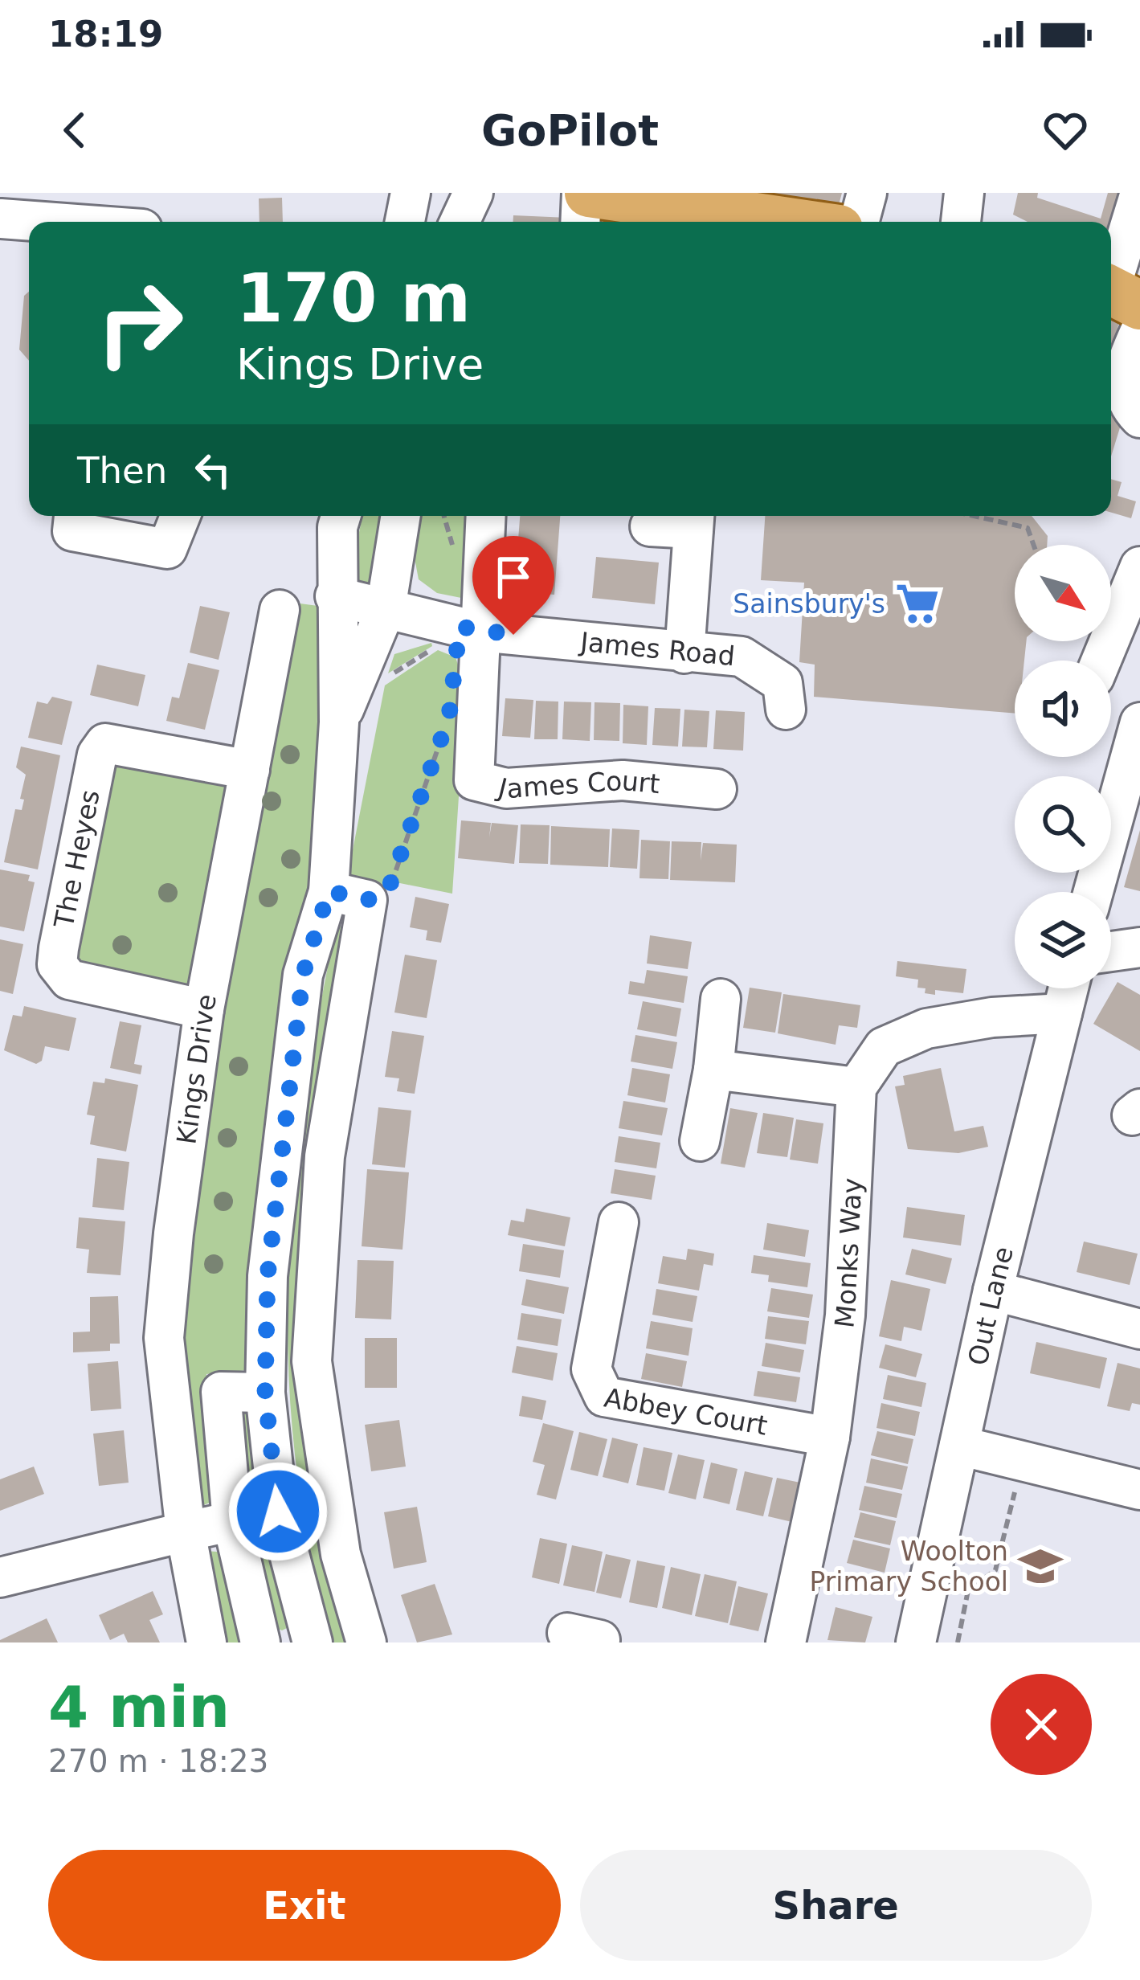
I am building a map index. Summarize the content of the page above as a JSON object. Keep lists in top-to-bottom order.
{
  "streets": {
    "street": [
      "James Road",
      "James Court",
      "The Heyes",
      "Kings Drive",
      "Monks Way",
      "Out Lane",
      "Abbey Court"
    ]
  },
  "crossings": [
    ["James Road", "James Court"],
    ["The Heyes", "Kings Drive"],
    ["Monks Way", "Abbey Court"]
  ],
  "places": {
    "supermarket": ["Sainsbury's"],
    "school or university": ["Woolton Primary School"]
  },
  "north": "bottom right",
  "page": {
    "status": "18:19",
    "header": "GoPilot",
    "turn": ["170 m", "Kings Drive"],
    "then": "Then",
    "heading": ["4 min", "270 m · 18:23"],
    "buttons": ["Exit", "Share"]
  }
}
